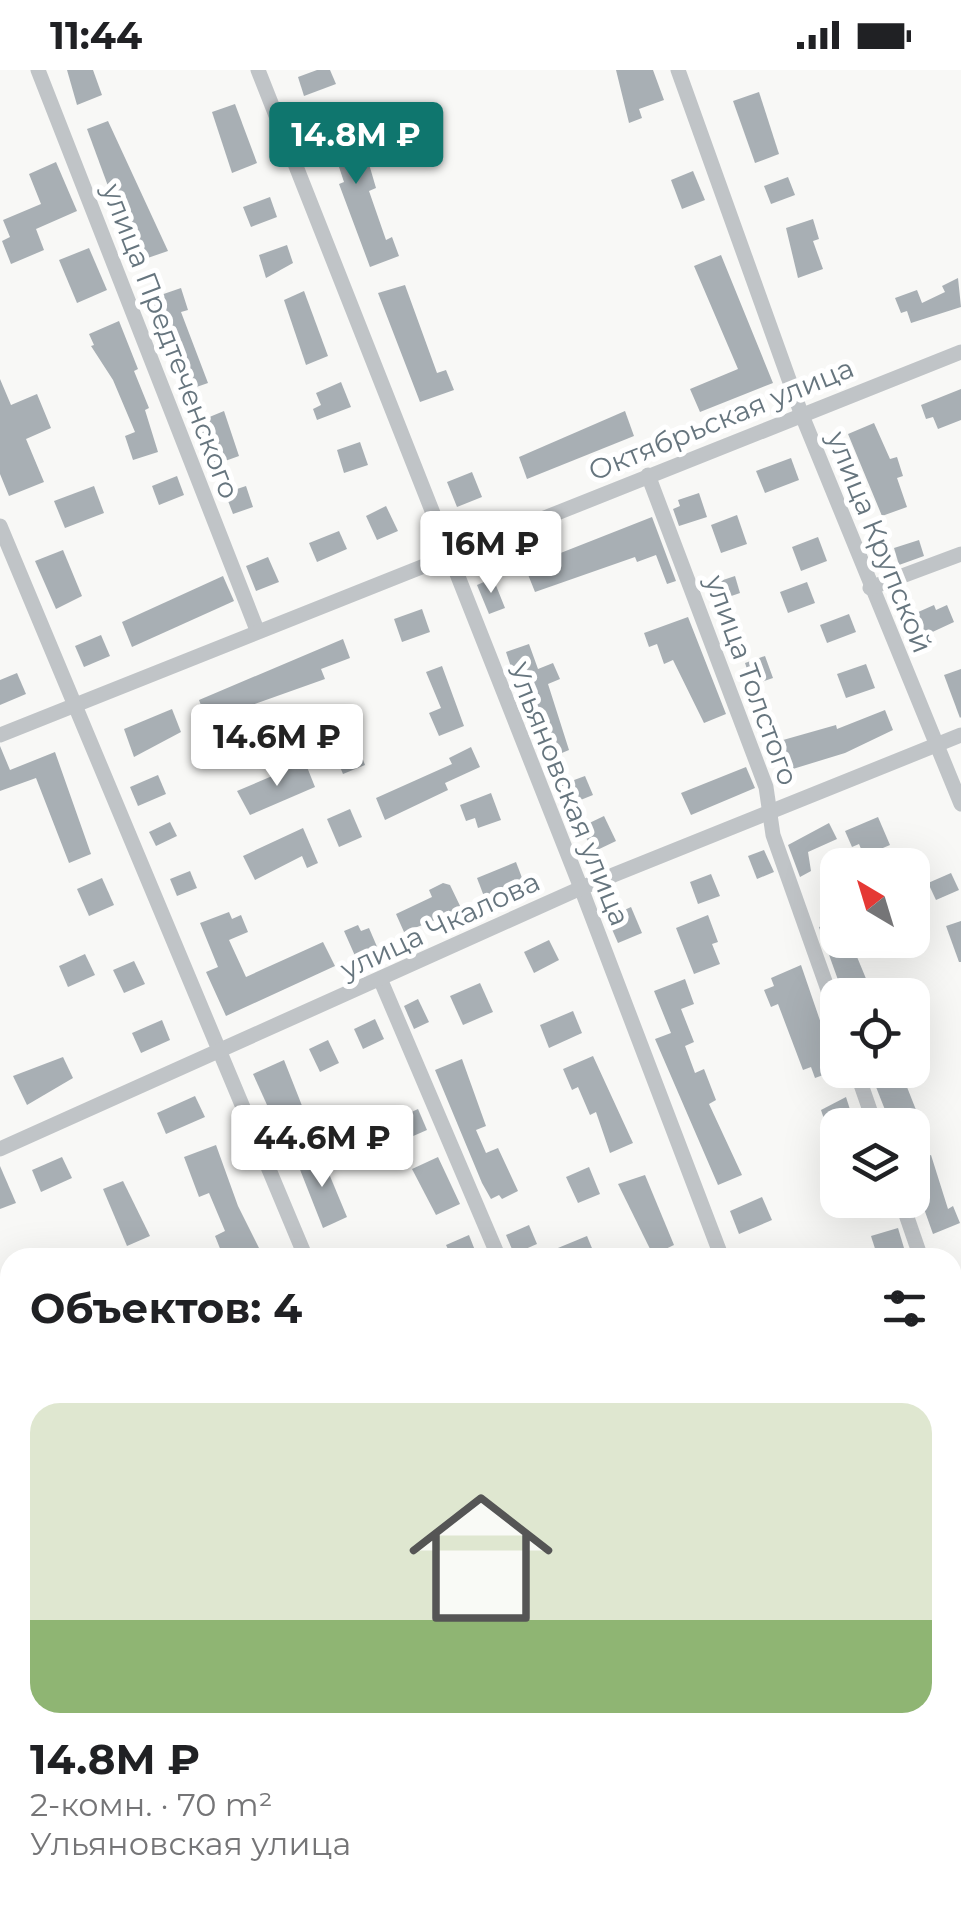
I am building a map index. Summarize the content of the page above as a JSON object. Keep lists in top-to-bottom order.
{
  "streets": {
    "street": [
      "улица Предтеченского",
      "Октябрьская улица",
      "улица Крупской",
      "улица Толстого",
      "Ульяновская улица",
      "улица Чкалова"
    ]
  },
  "crossings": [
    ["улица Предтеченского", "Октябрьская улица"],
    ["Октябрьская улица", "улица Крупской"],
    ["Октябрьская улица", "улица Толстого"],
    ["Октябрьская улица", "Ульяновская улица"],
    ["улица Крупской", "улица Чкалова"],
    ["улица Толстого", "улица Чкалова"],
    ["Ульяновская улица", "улица Чкалова"]
  ],
  "north": "top left",
  "page": {
    "status": "11:44",
    "price": [
      "14.8M ₽",
      "16M ₽",
      "14.6M ₽",
      "44.6M ₽"
    ],
    "heading": "Объектов: 4",
    "list": [
      {
        "name": "14.8M ₽",
        "note": "2-комн. · 70 m² · Ульяновская улица"
      }
    ]
  }
}
